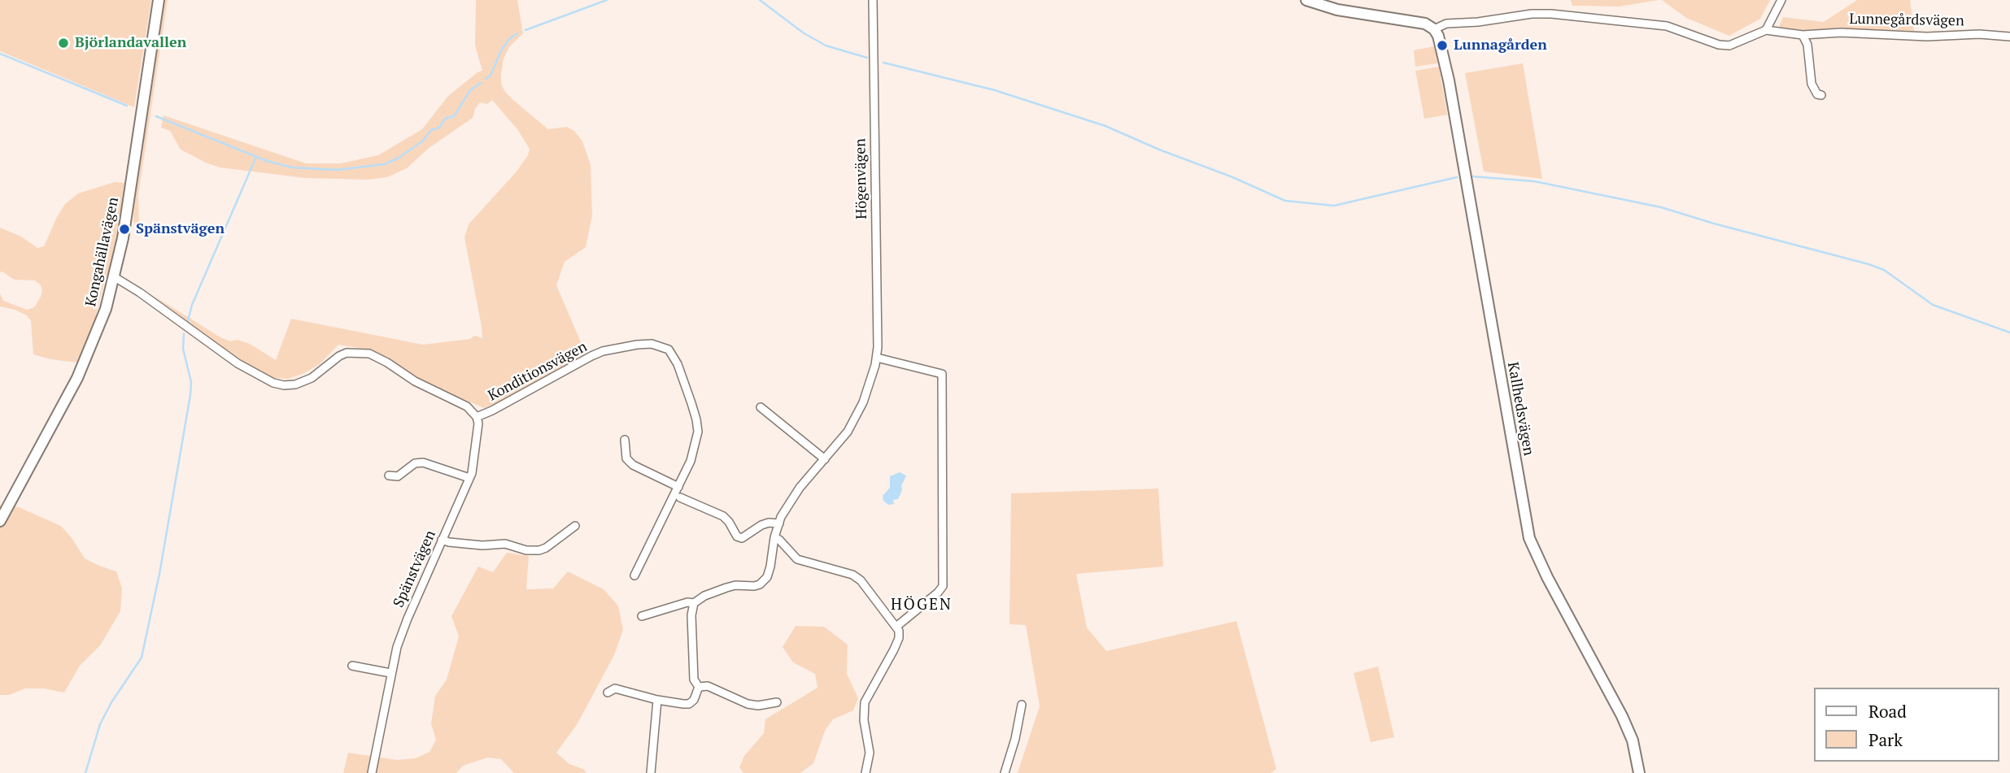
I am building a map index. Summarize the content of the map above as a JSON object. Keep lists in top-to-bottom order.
{
  "streets": {
    "street": [
      "Lunnegårdsvägen",
      "Högenvägen",
      "Kongahällavägen",
      "Konditionsvägen",
      "Kallhedsvägen",
      "Spänstvägen"
    ]
  },
  "crossings": [
    ["Konditionsvägen", "Spänstvägen"]
  ],
  "districts": ["HÖGEN"],
  "places": ["Björlandavallen", "Lunnagården", "Spänstvägen"],
  "legend": ["Road", "Park"]
}
